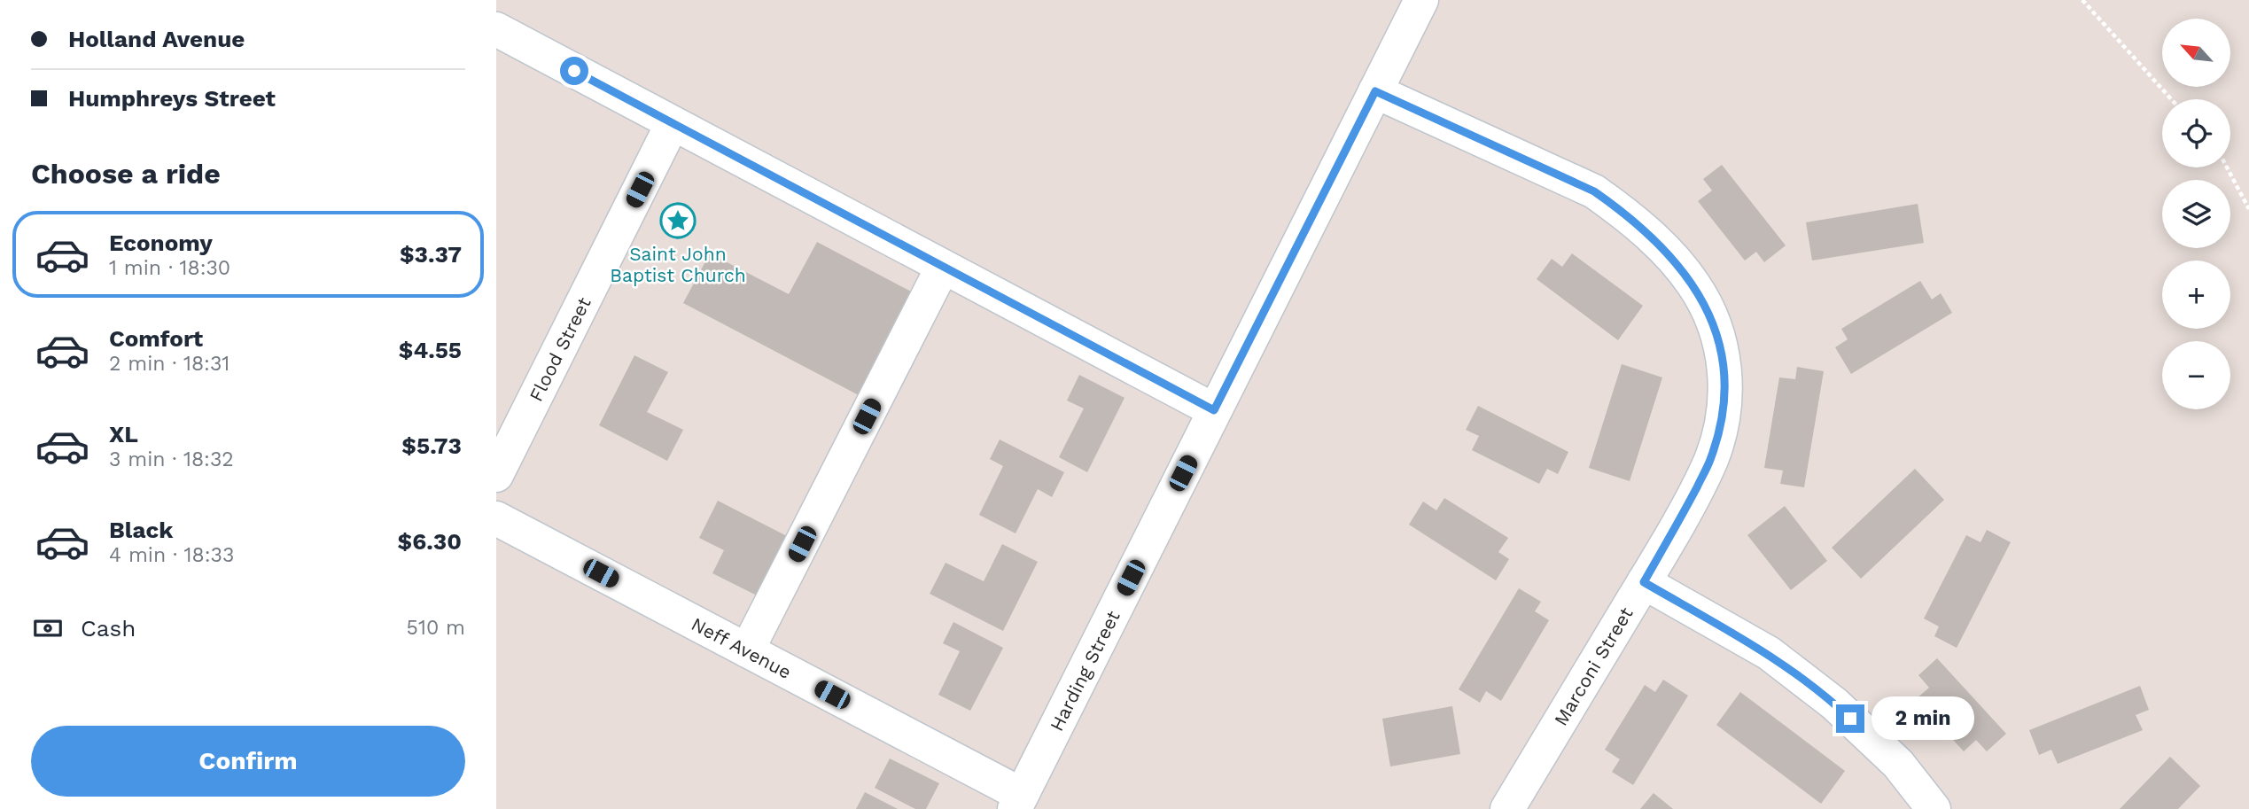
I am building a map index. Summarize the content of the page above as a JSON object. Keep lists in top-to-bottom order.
{
  "streets": {
    "street": [
      "Flood Street",
      "Neff Avenue",
      "Marconi Street",
      "Harding Street"
    ]
  },
  "crossings": [
    ["Neff Avenue", "Harding Street"],
    ["Marconi Street", "Harding Street"]
  ],
  "places": {
    "place": ["Saint John Baptist Church"]
  },
  "north": "top left",
  "page": {
    "banner": ["Holland Avenue", "Humphreys Street"],
    "map_buttons": ["+", "−"],
    "heading": "Choose a ride",
    "list": [
      {
        "name": "Economy",
        "note": "1 min · 18:30",
        "value": "$3.37"
      },
      {
        "name": "Comfort",
        "note": "2 min · 18:31",
        "value": "$4.55"
      },
      {
        "name": "XL",
        "note": "3 min · 18:32",
        "value": "$5.73"
      },
      {
        "name": "Black",
        "note": "4 min · 18:33",
        "value": "$6.30"
      }
    ],
    "pay": ["Cash", "510 m"],
    "bubble": "2 min",
    "buttons": "Confirm"
  }
}
